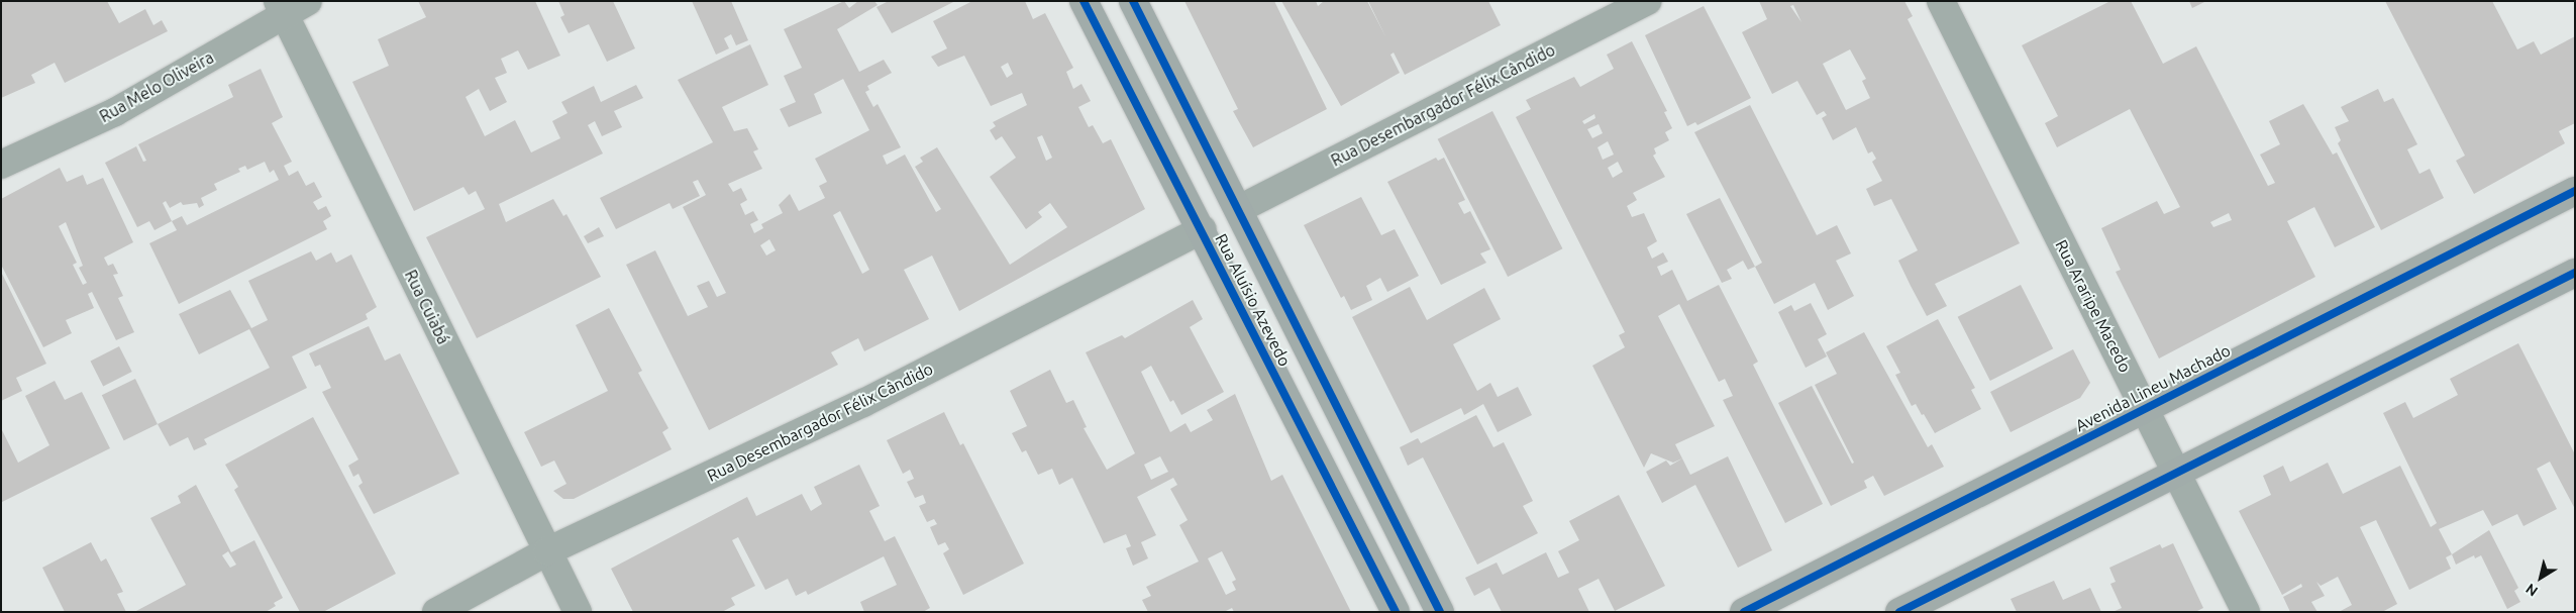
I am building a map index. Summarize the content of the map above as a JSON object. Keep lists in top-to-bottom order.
{
  "streets": {
    "street": [
      "Rua Melo Oliveira",
      "Rua Desembargador Félix Cândido",
      "Rua Aluísio Azevedo",
      "Rua Araripe Macedo",
      "Rua Cuiabá",
      "Avenida Lineu Machado"
    ]
  },
  "crossings": [
    ["Rua Melo Oliveira", "Rua Cuiabá"],
    ["Rua Desembargador Félix Cândido", "Rua Aluísio Azevedo"],
    ["Rua Desembargador Félix Cândido", "Rua Cuiabá"],
    ["Rua Araripe Macedo", "Avenida Lineu Machado"]
  ],
  "north": "bottom left"
}
